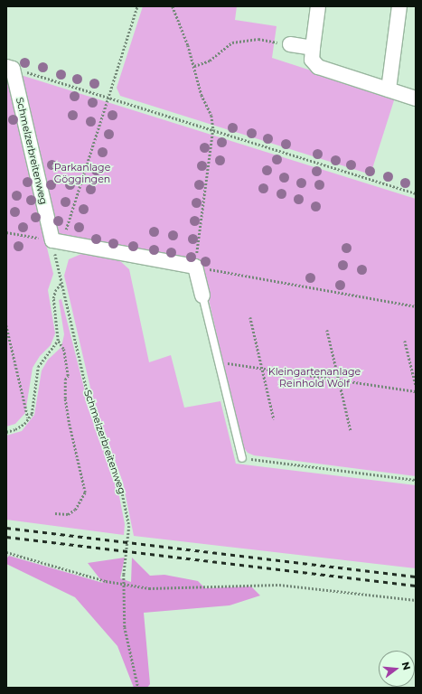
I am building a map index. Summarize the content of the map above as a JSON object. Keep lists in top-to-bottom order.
{
  "streets": {
    "street": ["Schmelzerbreitenweg"]
  },
  "parks": ["Parkanlage Göggingen", "Kleingartenanlage Reinhold Wolf"],
  "north": "right"
}
